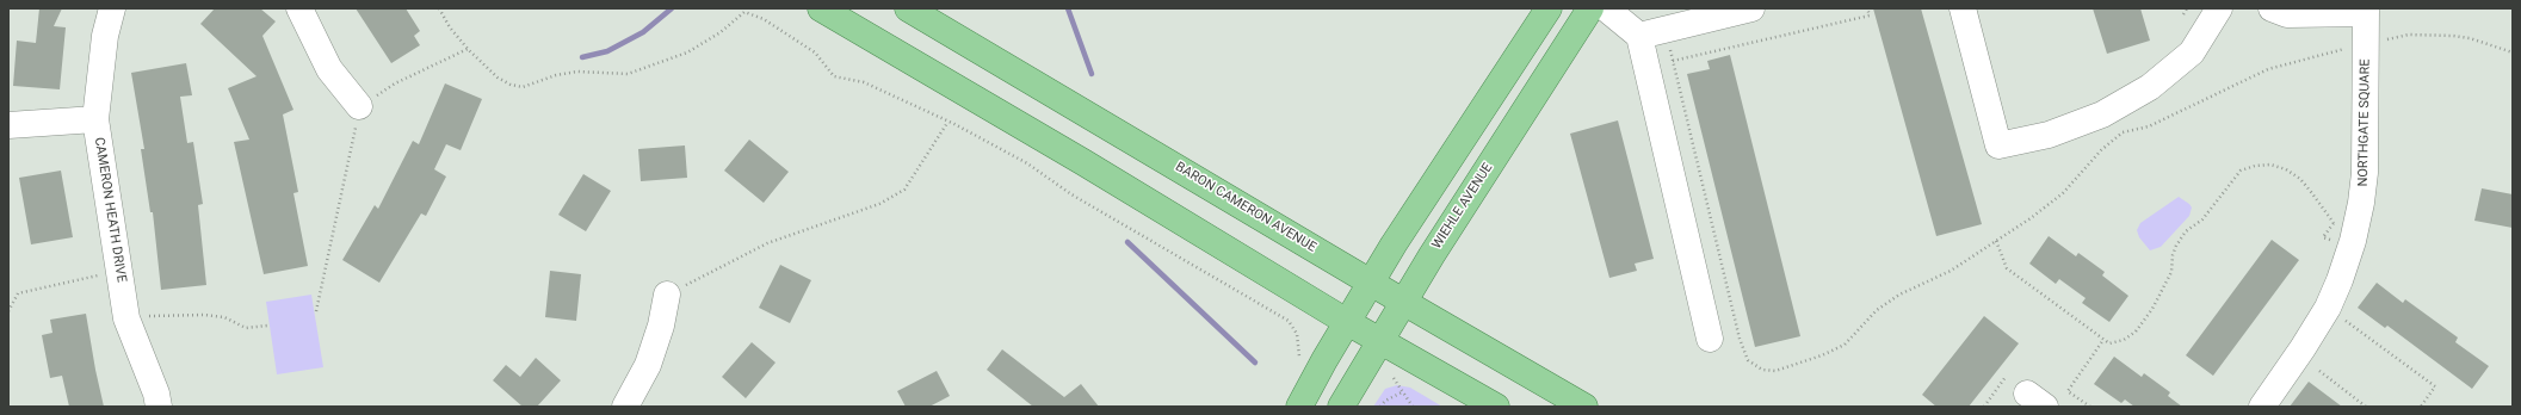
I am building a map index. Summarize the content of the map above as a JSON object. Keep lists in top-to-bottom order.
{
  "streets": {
    "main road": ["WIEHLE AVENUE", "BARON CAMERON AVENUE"],
    "street": ["NORTHGATE SQUARE", "CAMERON HEATH DRIVE"]
  },
  "crossings": [
    ["WIEHLE AVENUE", "BARON CAMERON AVENUE"]
  ]
}
